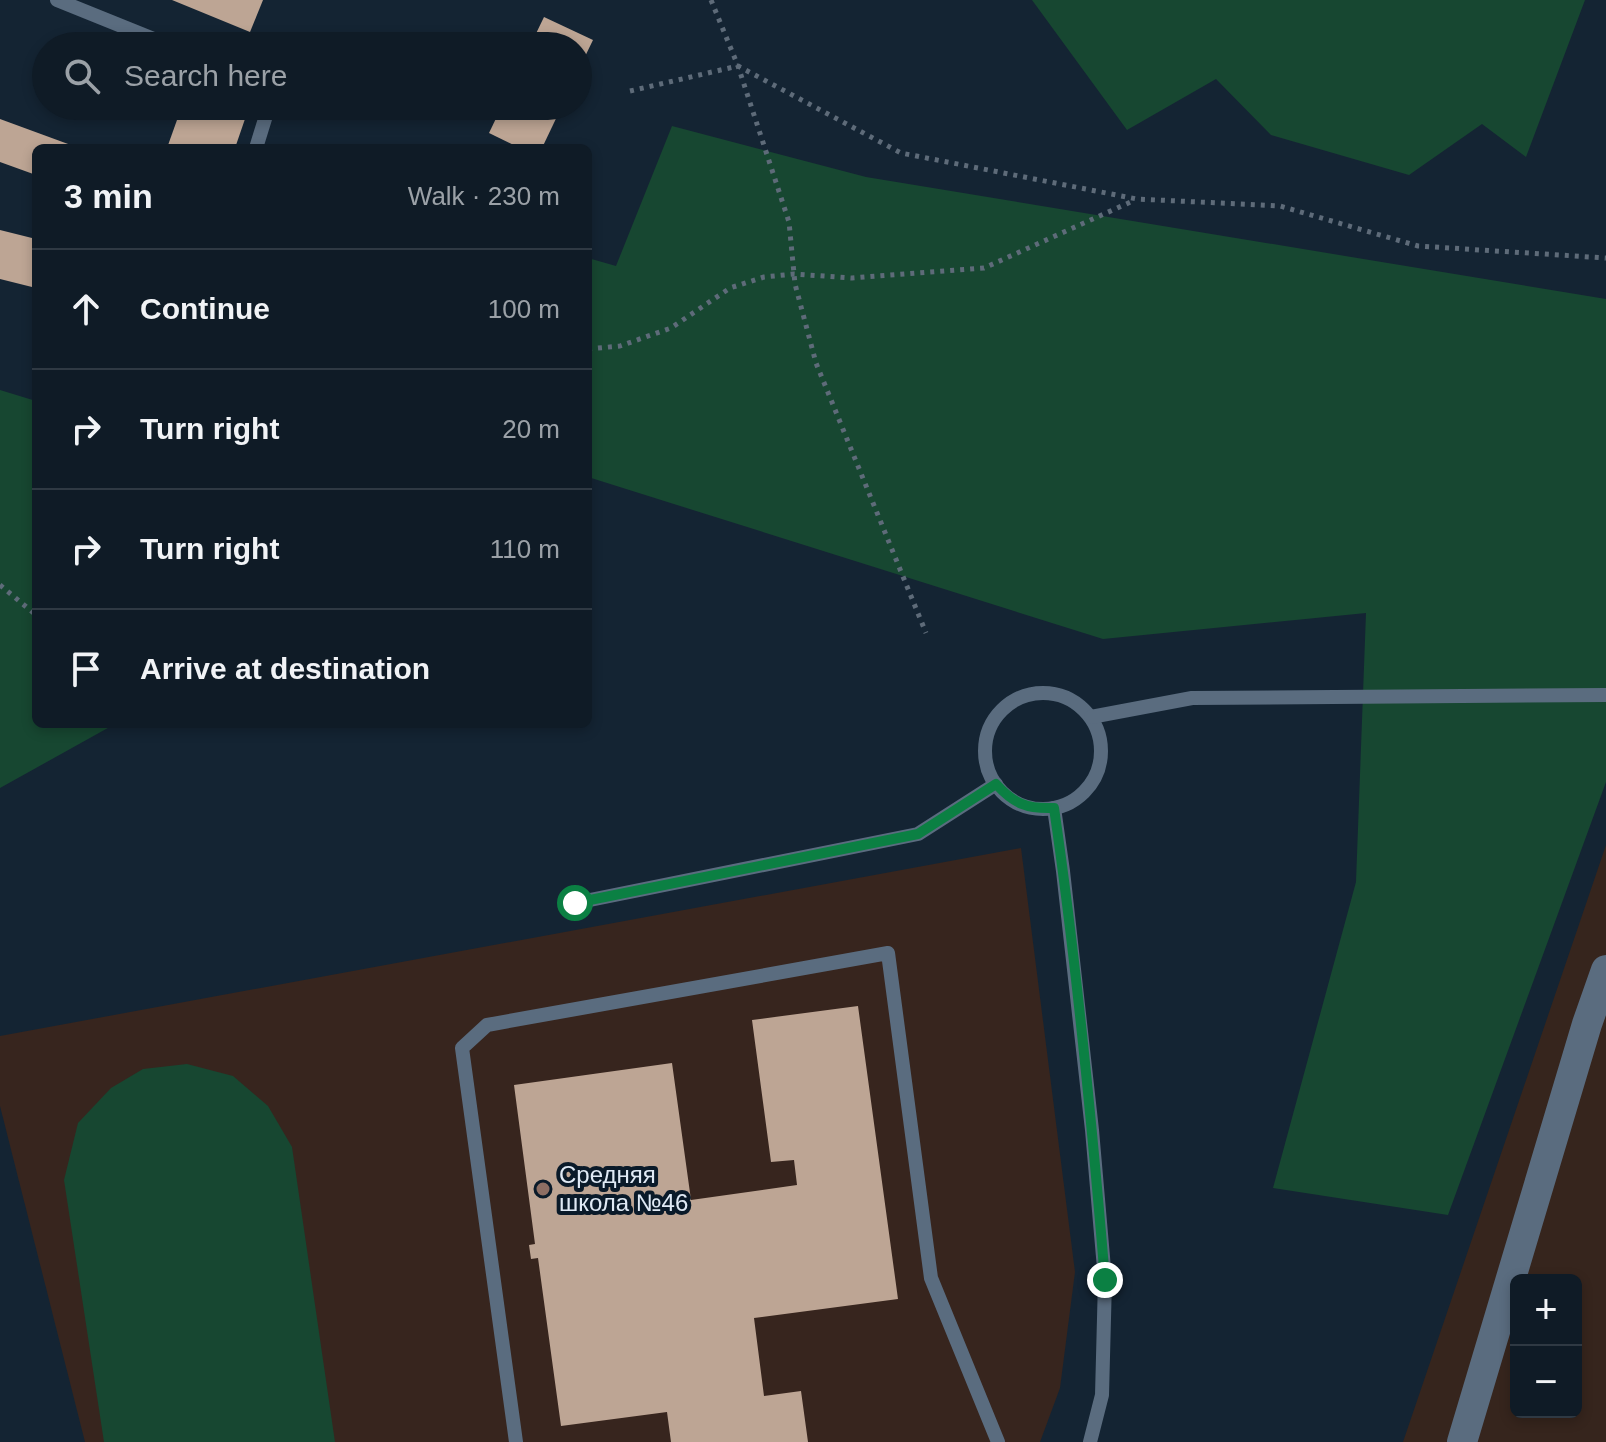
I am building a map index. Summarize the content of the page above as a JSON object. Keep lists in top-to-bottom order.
{
  "places": ["Средняя школа №46"],
  "page": {
    "search": "Search here",
    "heading": ["3 min", "Walk · 230 m"],
    "list": [
      ["Continue", "100 m"],
      ["Turn right", "20 m"],
      ["Turn right", "110 m"],
      "Arrive at destination"
    ],
    "map_buttons": ["+", "−"]
  }
}
